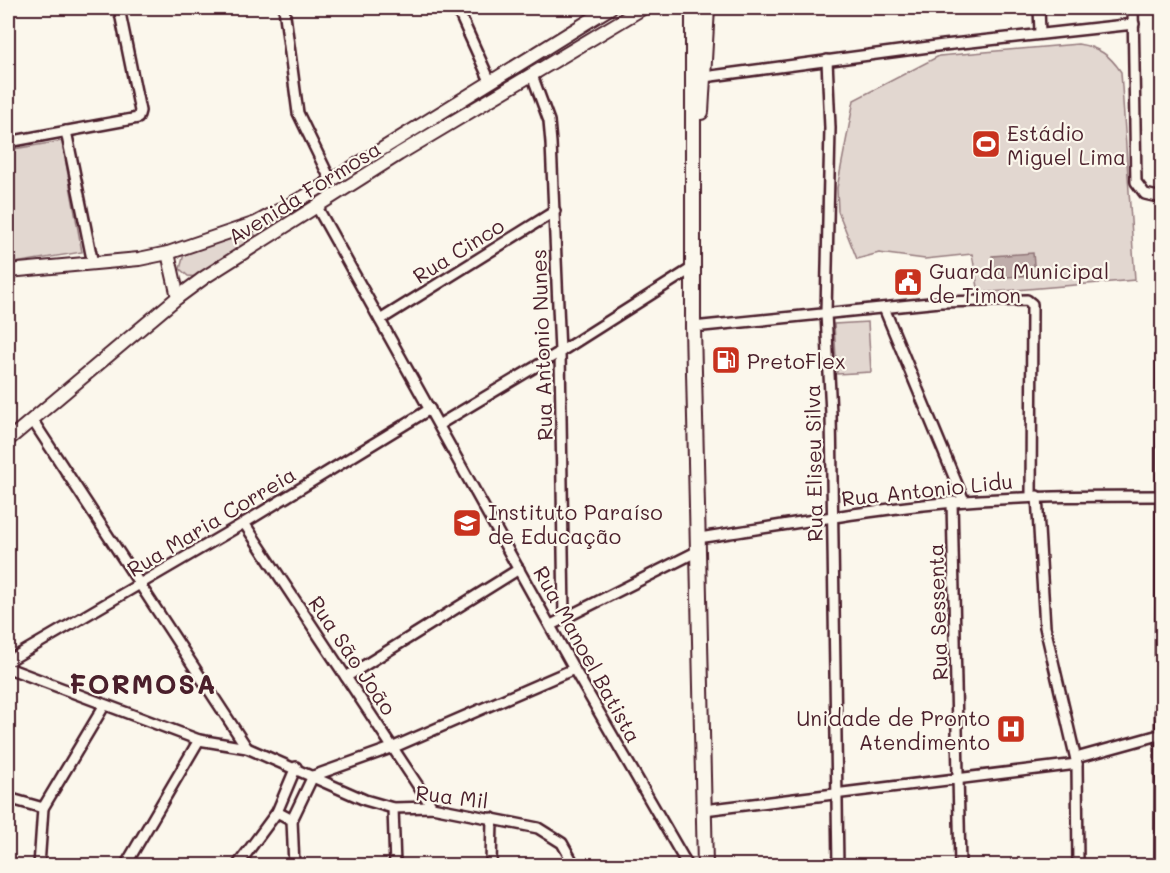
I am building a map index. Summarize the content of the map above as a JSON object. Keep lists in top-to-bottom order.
{
  "streets": {
    "main road": ["Avenida Formosa"],
    "street": [
      "Rua Cinco",
      "Rua Antonio Nunes",
      "Rua Eliseu Silva",
      "Rua Antonio Lidu",
      "Rua Maria Correia",
      "Rua Sessenta",
      "Rua Manoel Batista",
      "Rua São João",
      "Rua Mil"
    ]
  },
  "crossings": [
    ["Avenida Formosa", "Rua Antonio Nunes"],
    ["Avenida Formosa", "Rua Manoel Batista"],
    ["Rua Cinco", "Rua Antonio Nunes"],
    ["Rua Cinco", "Rua Manoel Batista"],
    ["Rua Antonio Nunes", "Rua Antonio Lidu"],
    ["Rua Eliseu Silva", "Rua Antonio Lidu"],
    ["Rua Antonio Lidu", "Rua Sessenta"],
    ["Rua Antonio Lidu", "Rua Manoel Batista"],
    ["Rua Maria Correia", "Rua Manoel Batista"],
    ["Rua Maria Correia", "Rua São João"],
    ["Rua São João", "Rua Mil"]
  ],
  "districts": ["FORMOSA"],
  "places": {
    "sports": ["Estádio Miguel Lima"],
    "public building": ["Guarda Municipal de Timon"],
    "fuel station": ["PretoFlex"],
    "school or university": ["Instituto Paraíso de Educação"],
    "hospital": ["Unidade de Pronto Atendimento"]
  }
}
